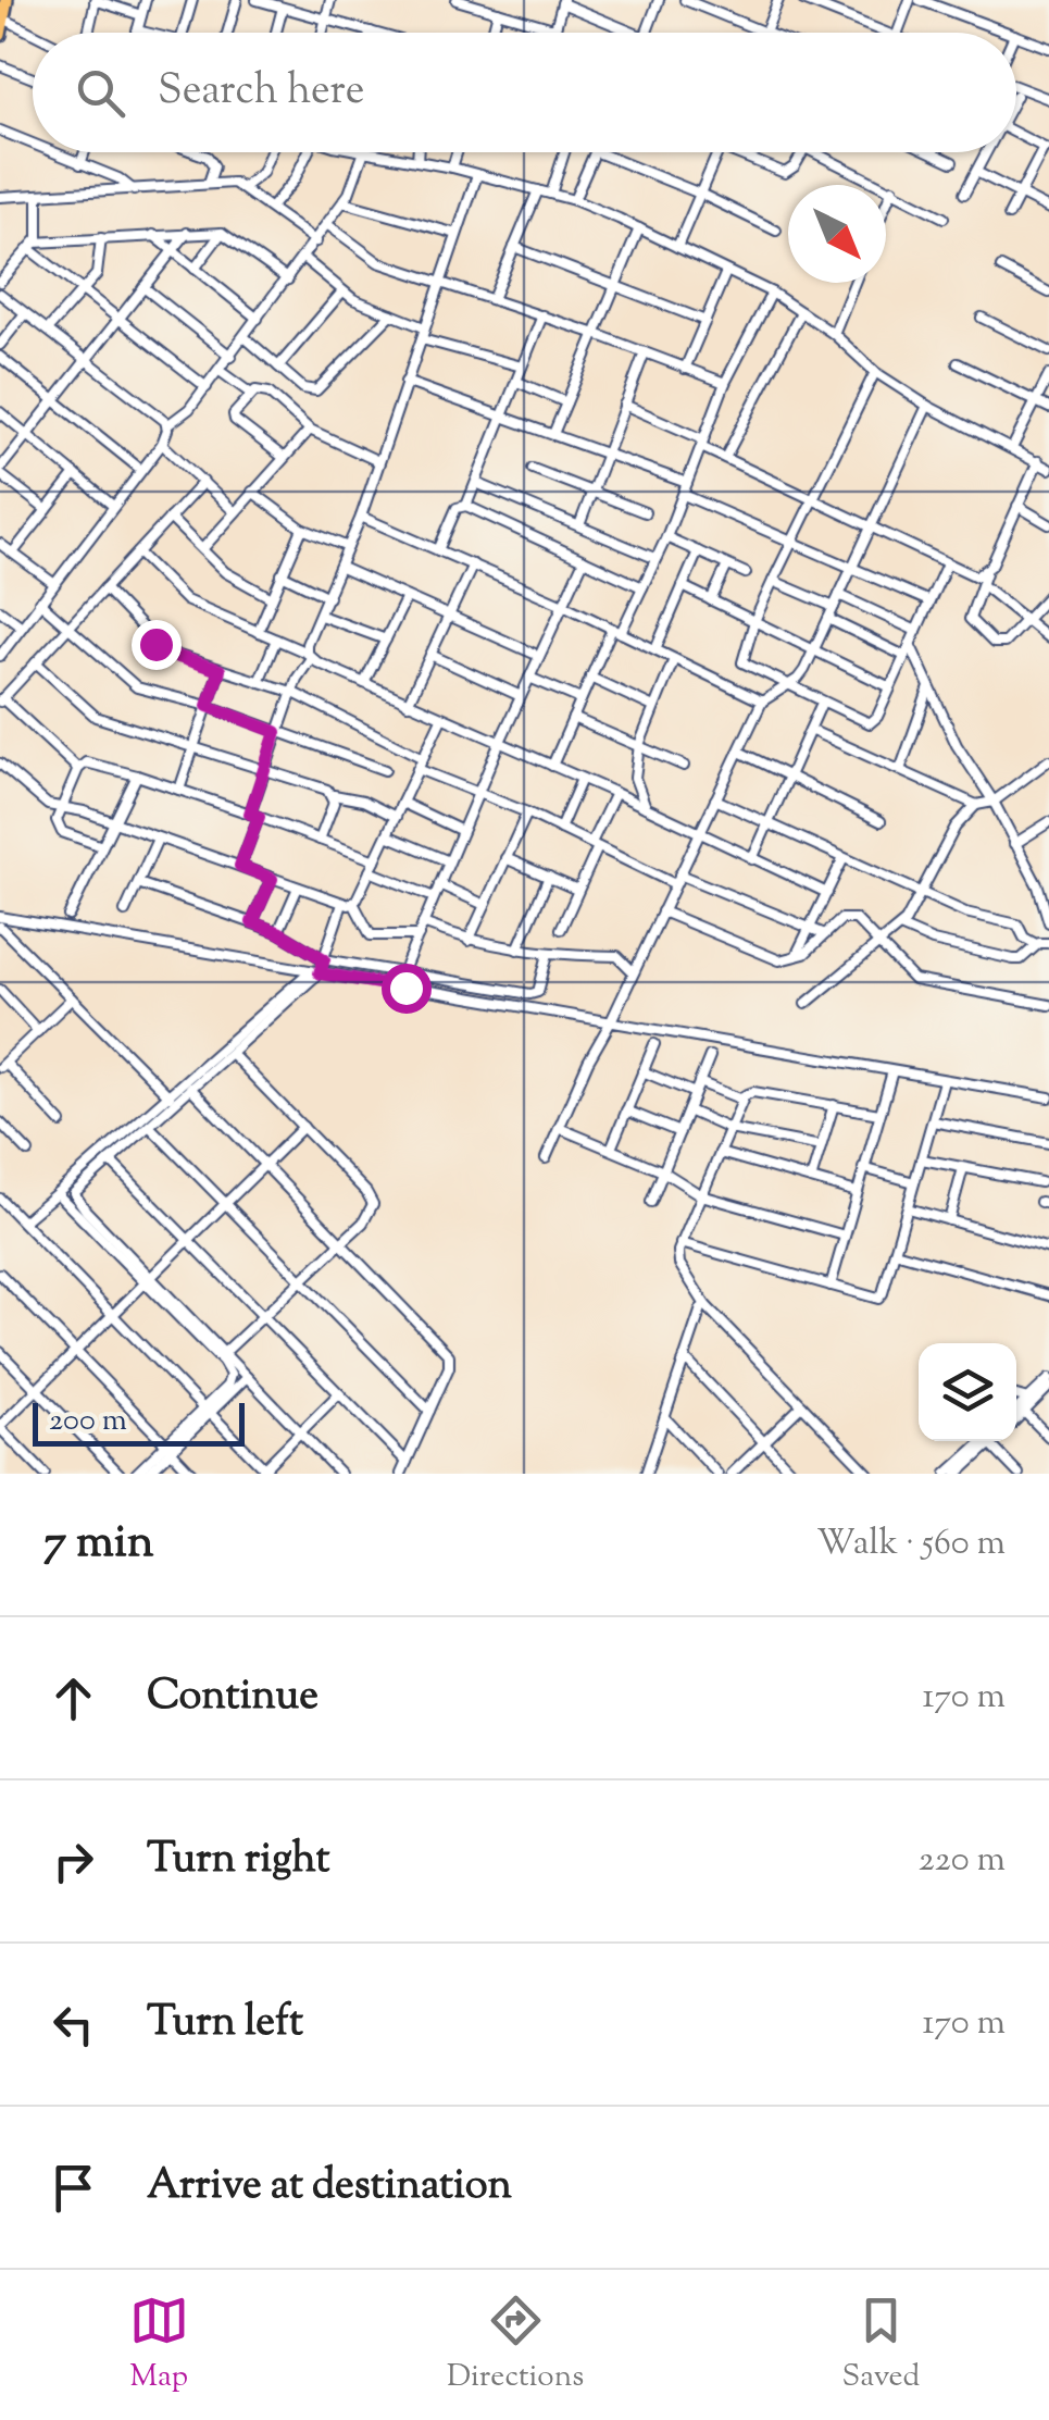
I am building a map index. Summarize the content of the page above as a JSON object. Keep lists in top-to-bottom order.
{
  "scale_bar": "200 m",
  "north": "bottom right",
  "page": {
    "search": "Search here",
    "scale": "200 m",
    "heading": ["7 min", "Walk · 560 m"],
    "list": [
      ["Continue", "170 m"],
      ["Turn right", "220 m"],
      ["Turn left", "170 m"],
      "Arrive at destination"
    ],
    "nav": ["Map", "Directions", "Saved"]
  }
}
